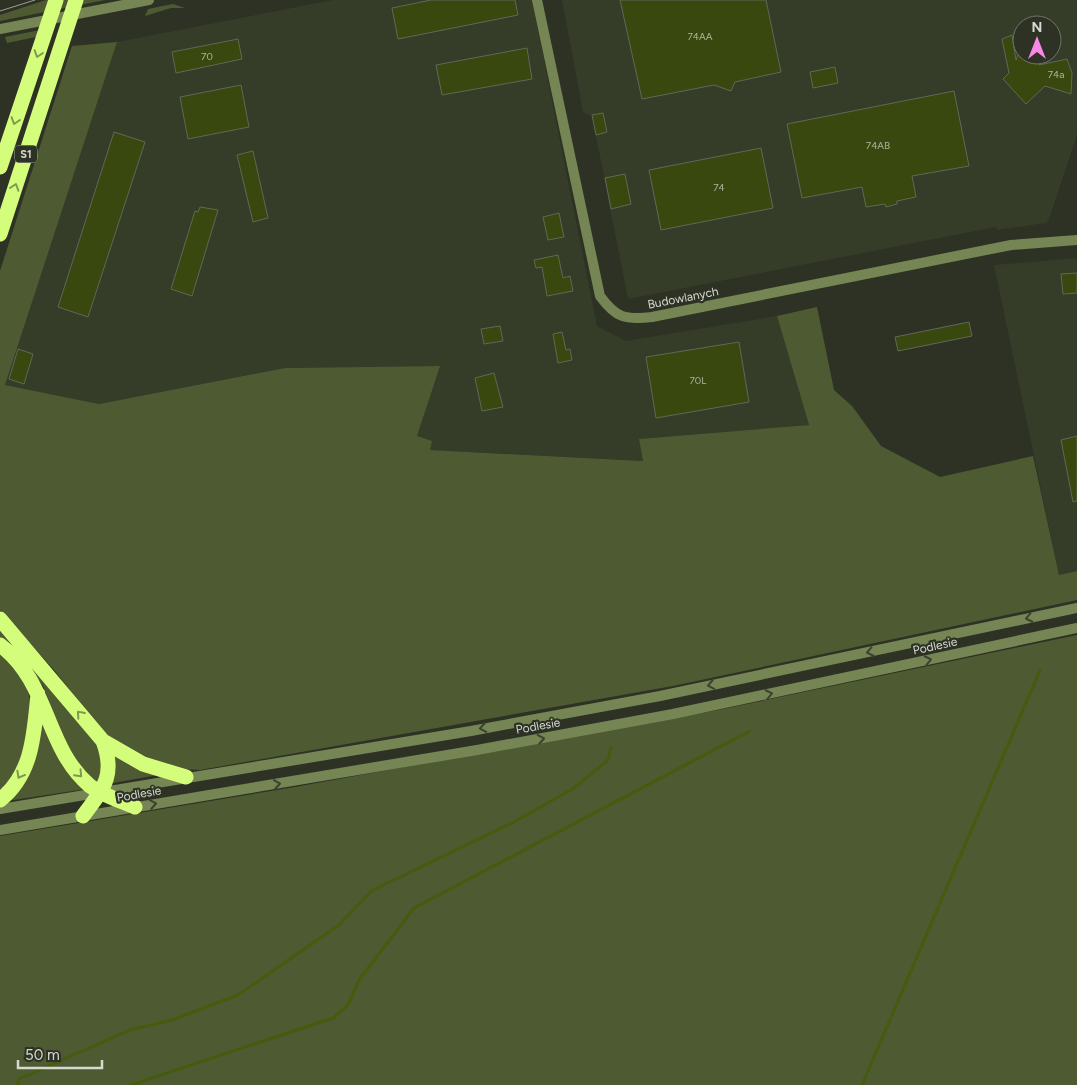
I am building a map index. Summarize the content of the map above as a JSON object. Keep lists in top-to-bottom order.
{
  "streets": {
    "highway": ["S1"],
    "street": ["Budowlanych", "Podlesie"]
  },
  "house_numbers": [
    "74AA",
    "70",
    "74a",
    "74AB",
    "74",
    "70L"
  ],
  "scale_bar": "50 m",
  "north": "top"
}
